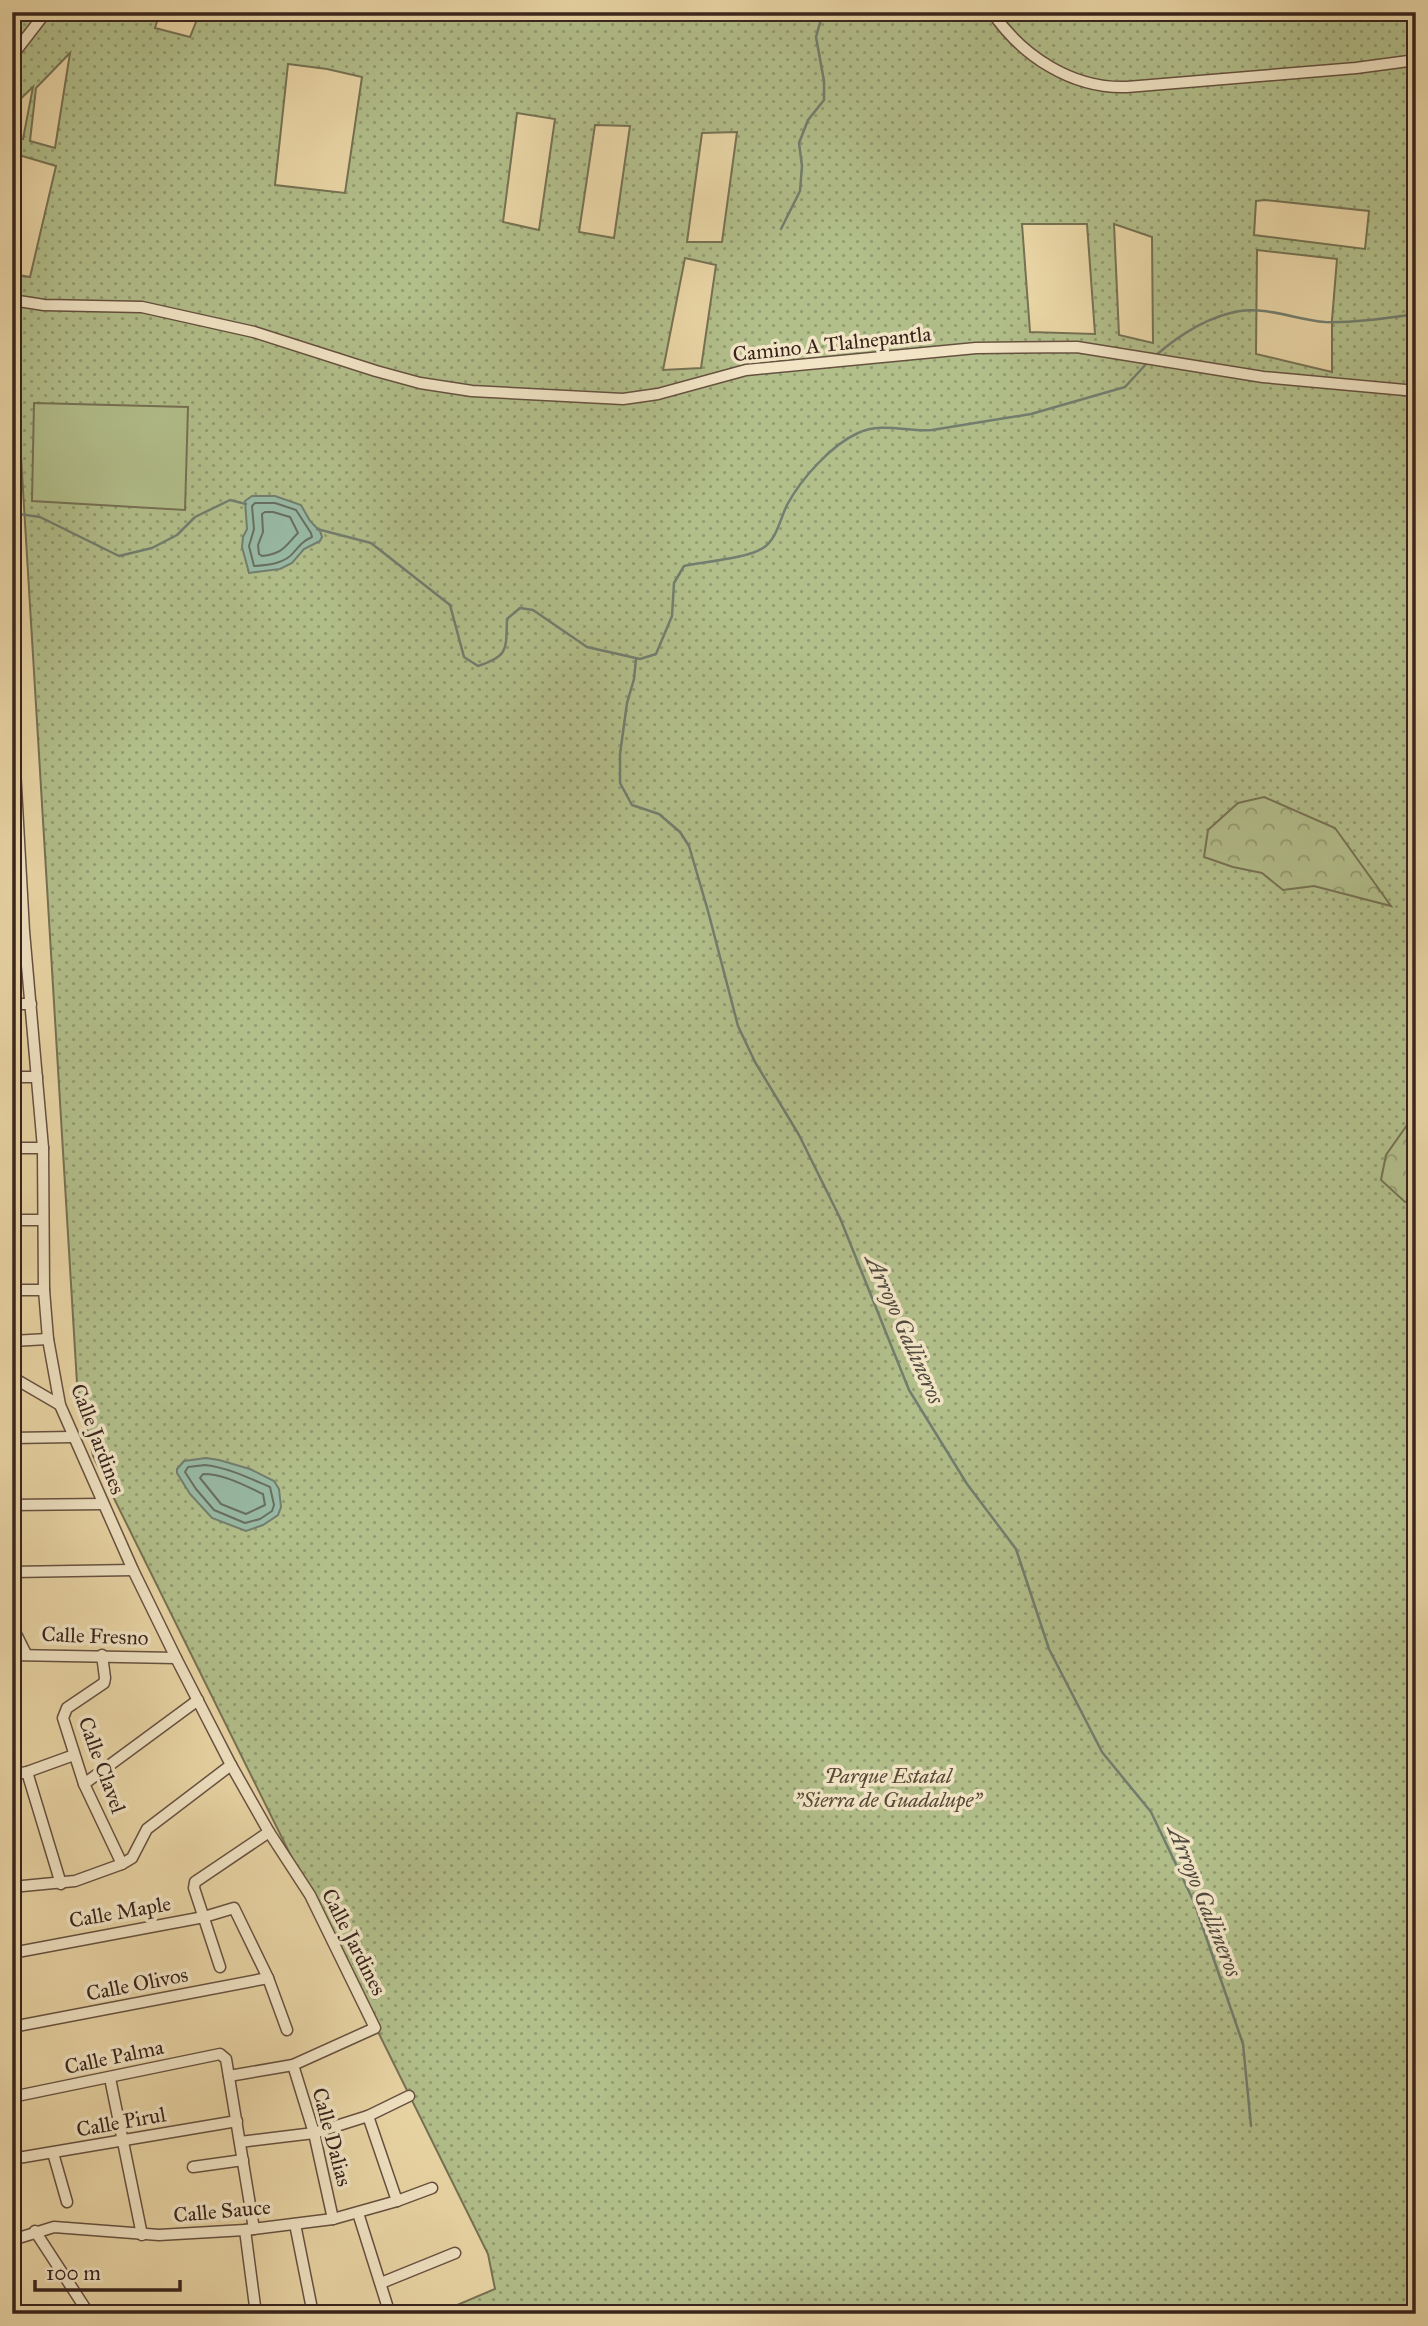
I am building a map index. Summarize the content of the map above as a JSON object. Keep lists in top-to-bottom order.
{
  "streets": {
    "street": [
      "Camino A Tlalnepantla",
      "Calle Jardines",
      "Calle Fresno",
      "Calle Clavel",
      "Calle Maple",
      "Calle Olivos",
      "Calle Palma",
      "Calle Pirul",
      "Calle Dalias",
      "Calle Sauce"
    ]
  },
  "crossings": [
    ["Calle Jardines", "Calle Fresno"],
    ["Calle Jardines", "Calle Dalias"],
    ["Calle Fresno", "Calle Clavel"],
    ["Calle Maple", "Calle Olivos"],
    ["Calle Dalias", "Calle Sauce"]
  ],
  "water": ["Arroyo Gallineros"],
  "parks": ["Parque Estatal \"Sierra de Guadalupe\""],
  "scale_bar": "100 m"
}
